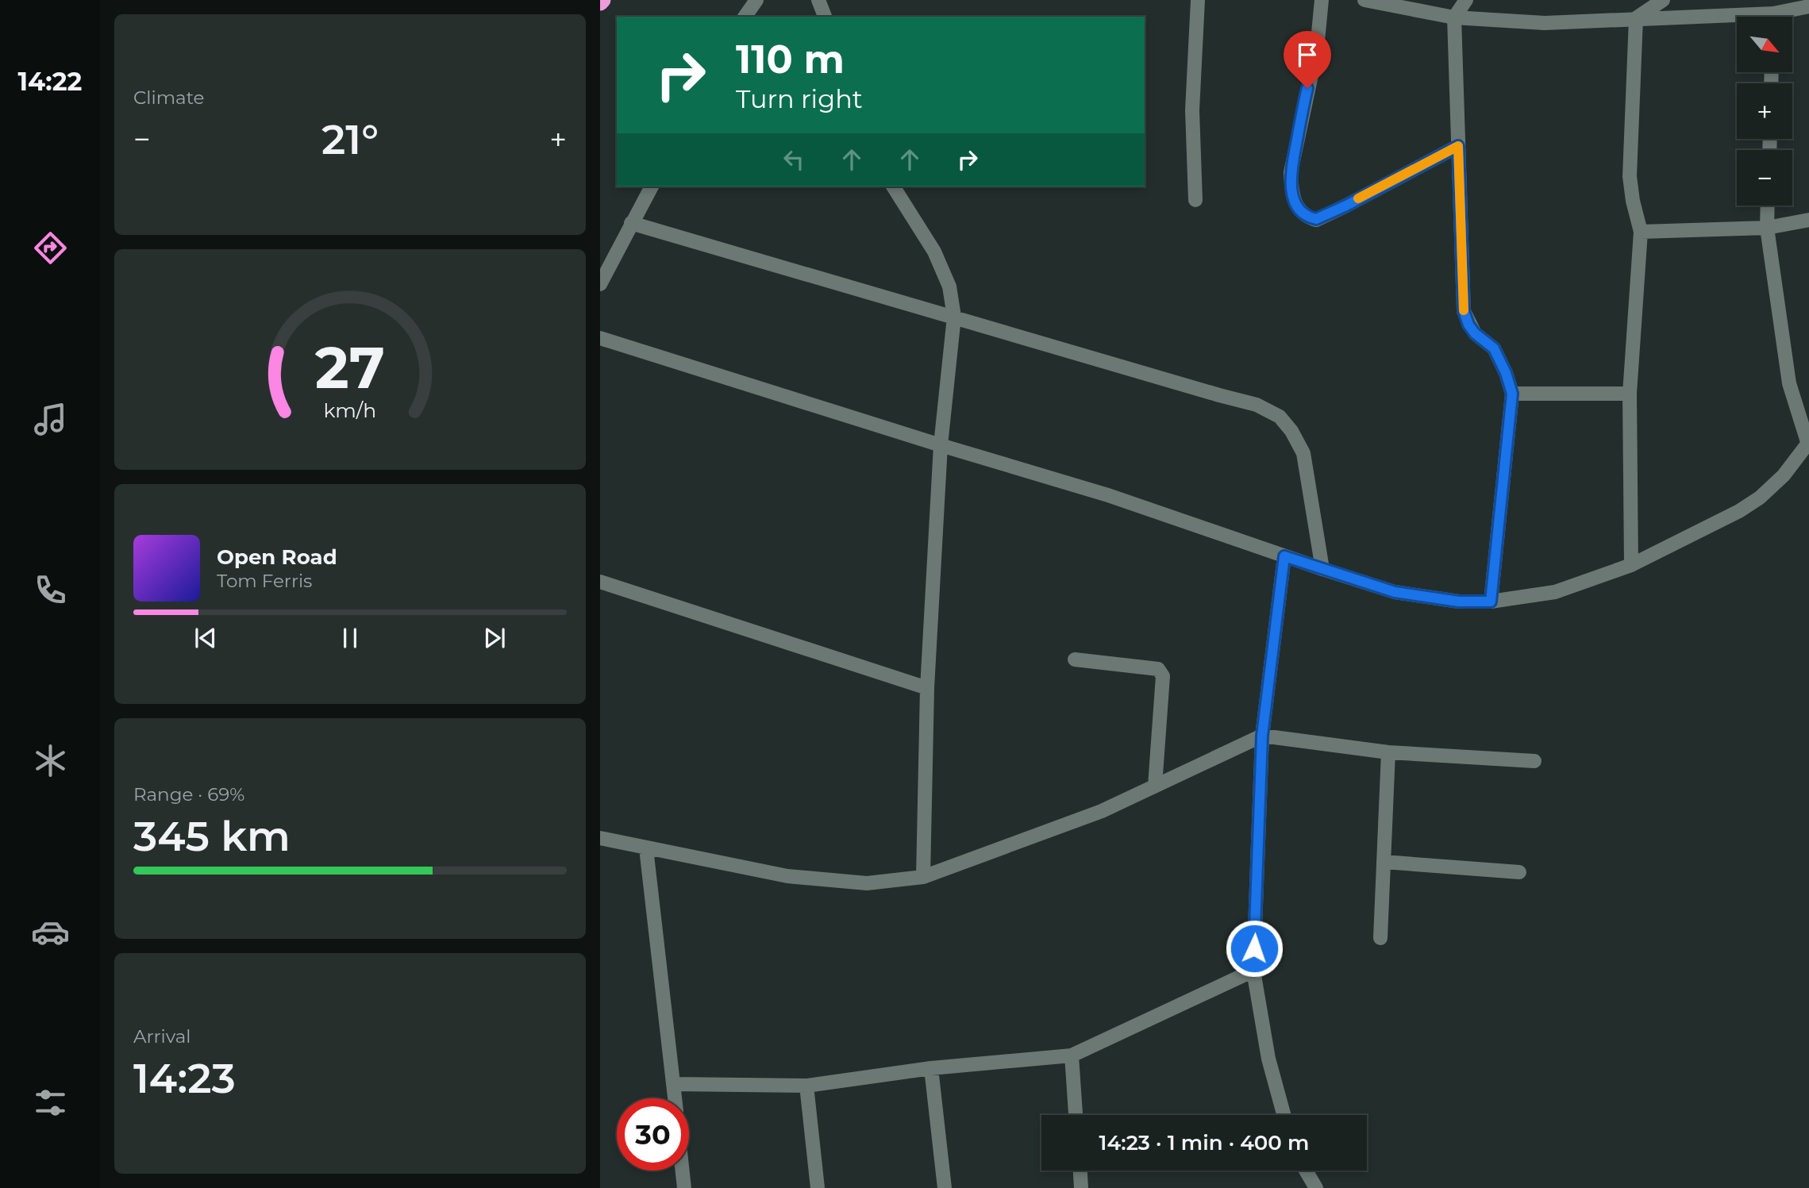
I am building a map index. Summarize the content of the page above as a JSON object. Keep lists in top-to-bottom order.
{
  "north": "bottom right",
  "page": {
    "tabs": "14:22",
    "tile": [
      "Climate",
      ["Range · 69%", "345 km"],
      ["Arrival", "14:23"]
    ],
    "map_buttons": ["+", "−"],
    "turn": ["110 m", "Turn right"],
    "heat": ["−", "21°", "+"],
    "song": ["Open Road", "Tom Ferris"],
    "limit": "30",
    "trip": "14:23 · 1 min · 400 m",
    "gauge": ["27", "km/h"]
  }
}
